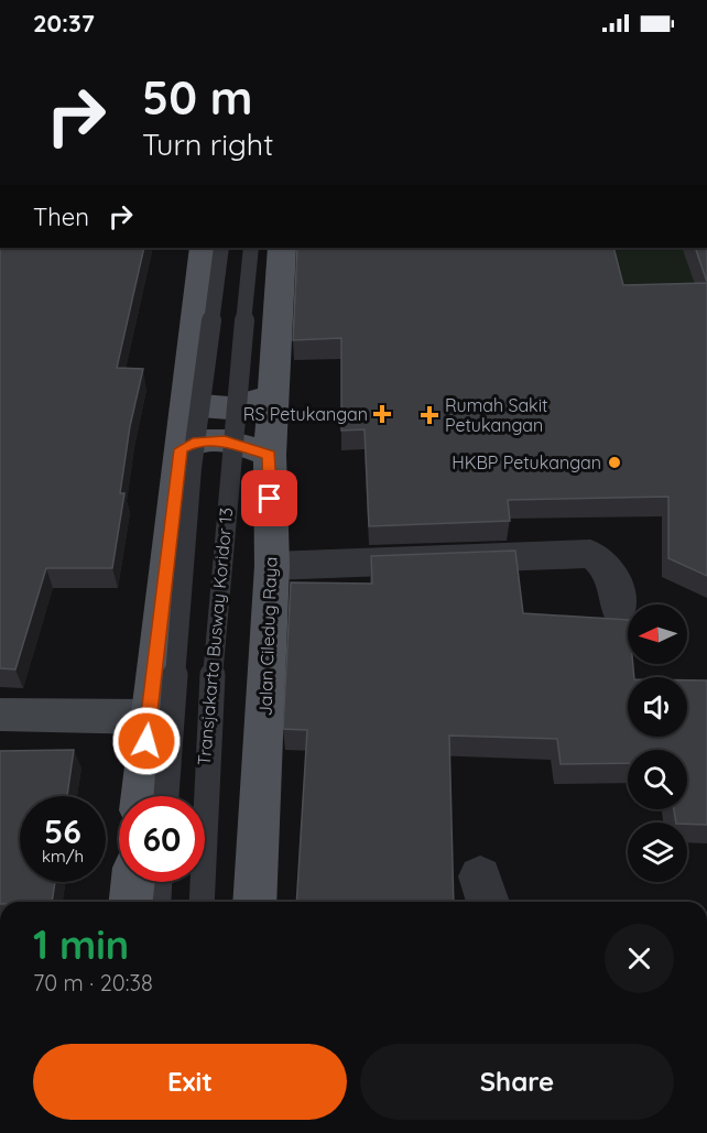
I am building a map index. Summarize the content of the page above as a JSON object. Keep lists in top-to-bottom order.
{
  "streets": {
    "main road": ["Jalan Ciledug Raya"],
    "lane": ["Transjakarta Busway Koridor 13"]
  },
  "places": {
    "health": ["RS Petukangan", "Rumah Sakit Petukangan"],
    "other": ["HKBP Petukangan"]
  },
  "north": "left",
  "page": {
    "status": "20:37",
    "turn": ["50 m", "Turn right"],
    "then": "Then",
    "speed": "56 km/h",
    "limit": "60",
    "heading": ["1 min", "70 m · 20:38"],
    "buttons": ["Exit", "Share"]
  }
}
